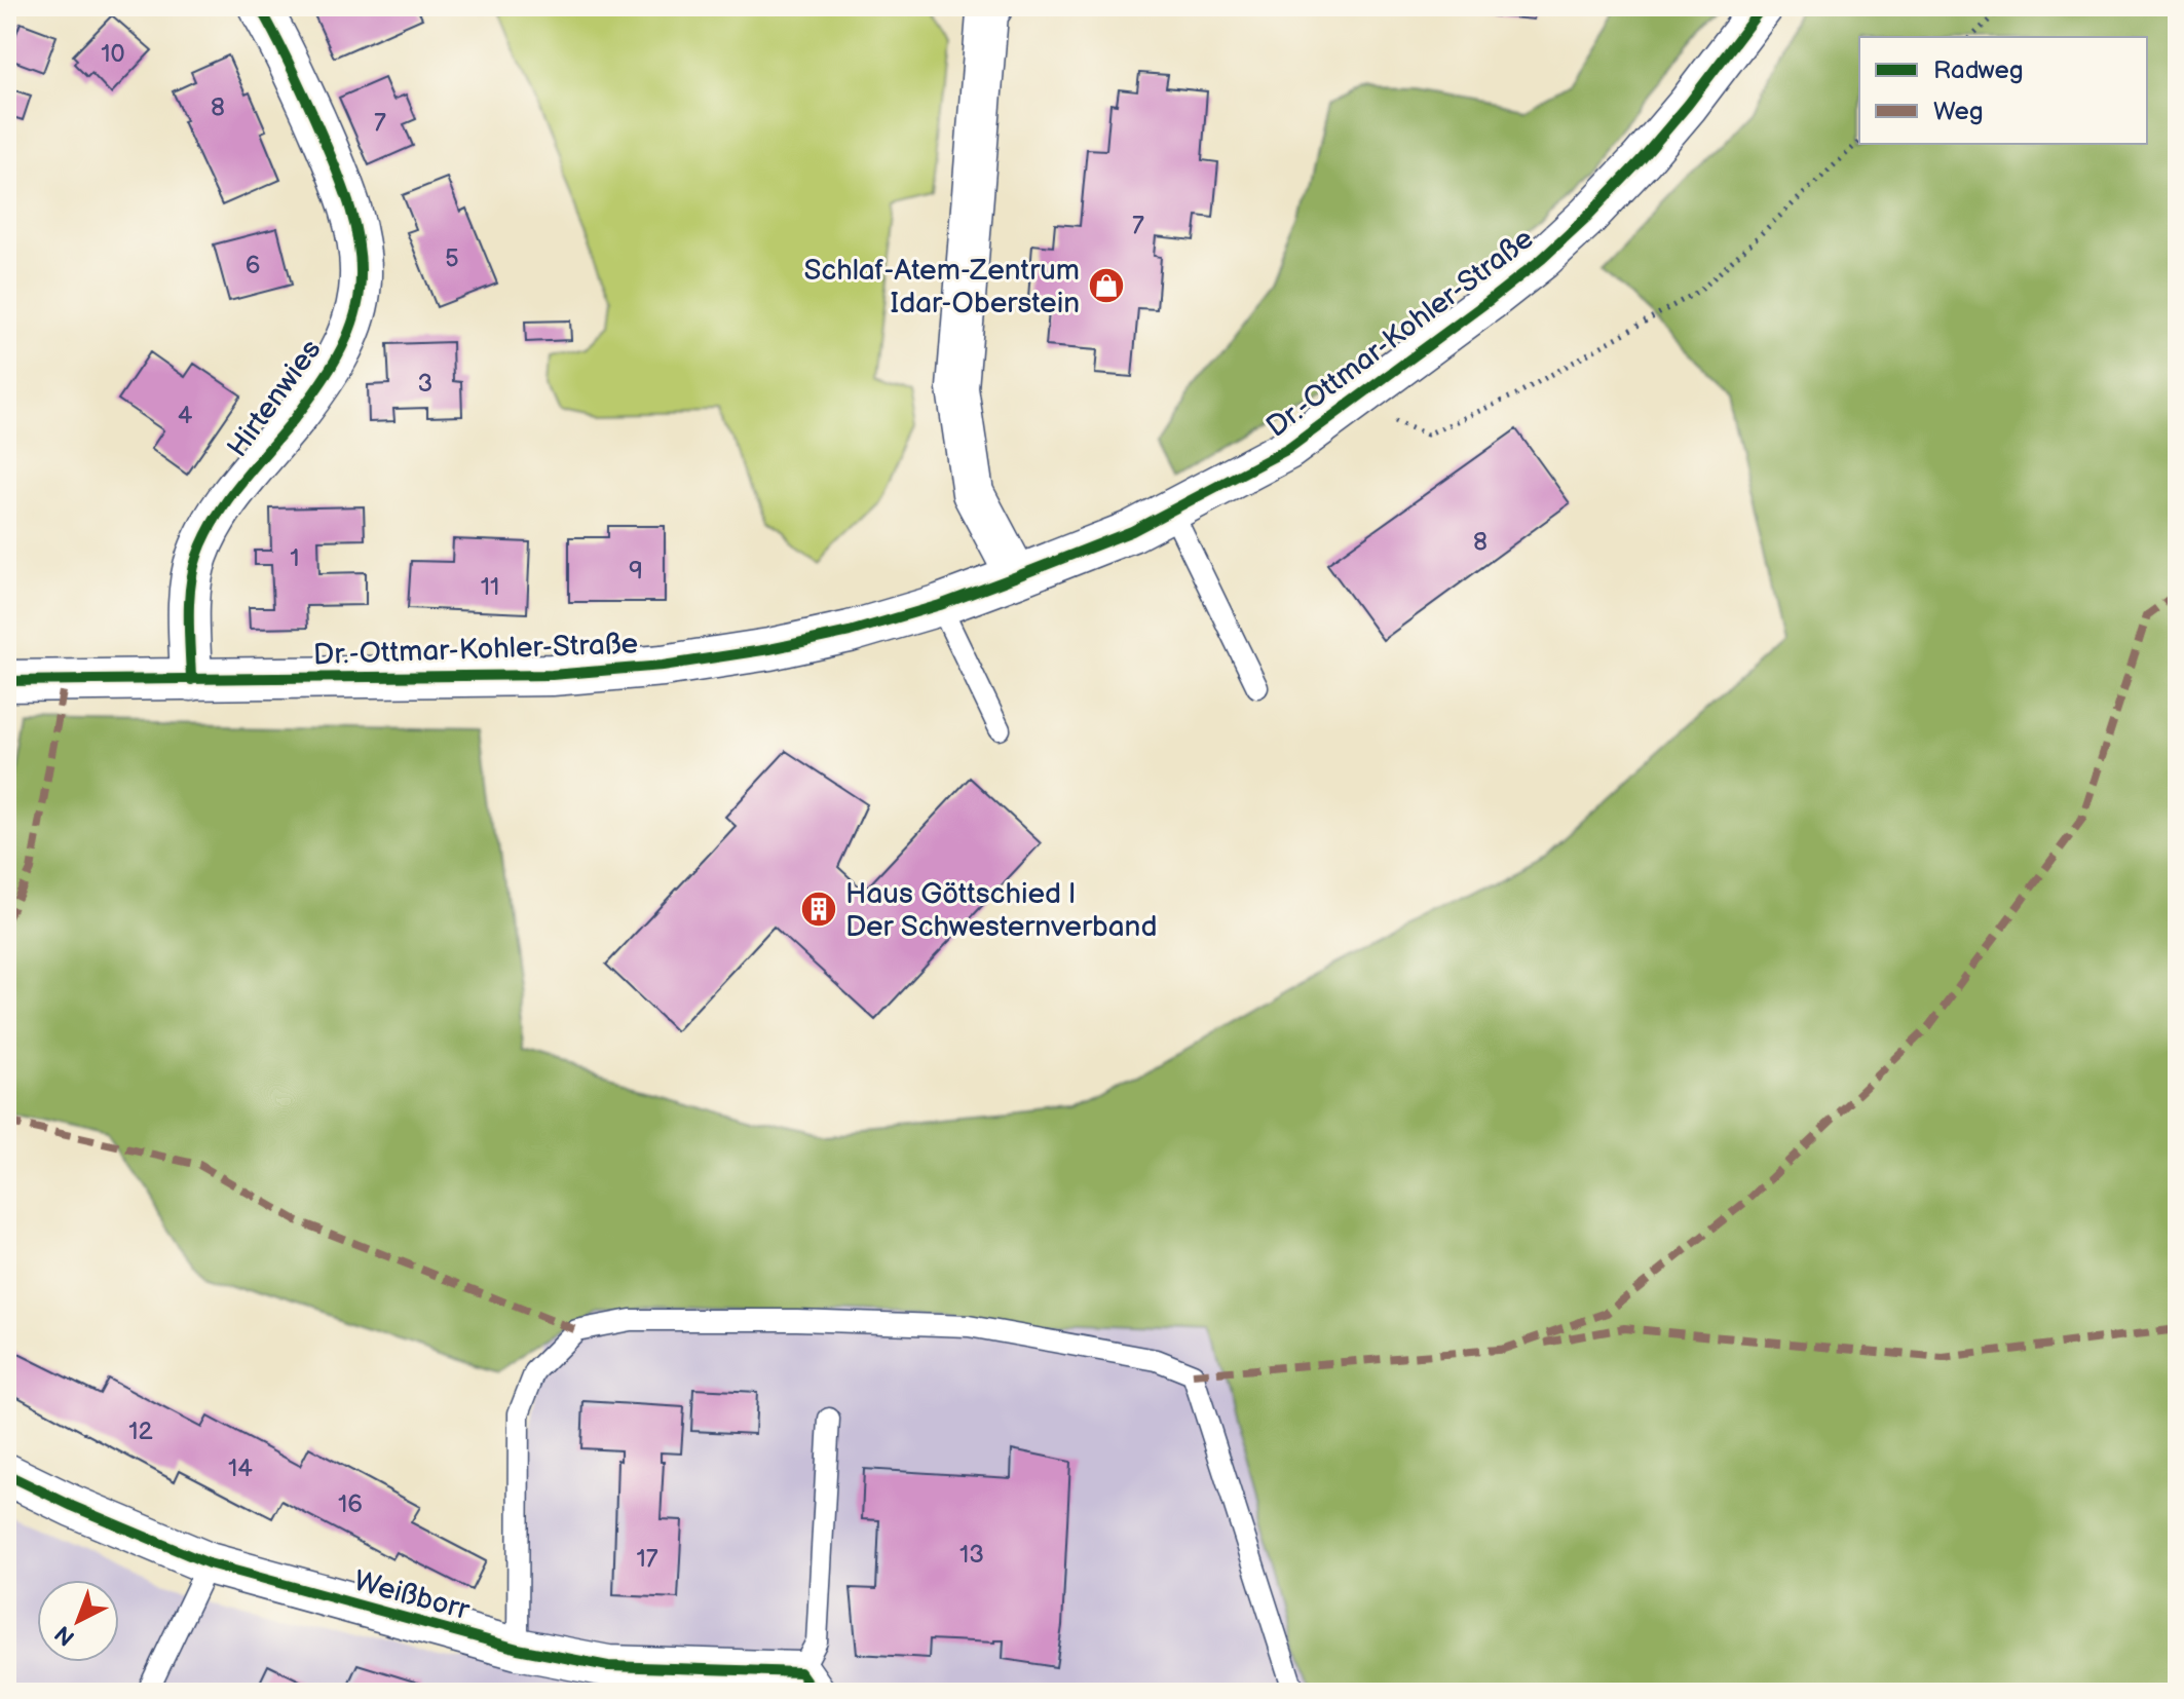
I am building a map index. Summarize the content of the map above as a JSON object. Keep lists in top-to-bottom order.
{
  "streets": {
    "street": ["Dr.-Ottmar-Kohler-Straße", "Hirtenwies", "Weißborr"]
  },
  "crossings": [
    ["Dr.-Ottmar-Kohler-Straße", "Hirtenwies"]
  ],
  "places": {
    "shop": ["Schlaf-Atem-Zentrum Idar-Oberstein"],
    "building": ["Haus Göttschied | Der Schwesternverband"]
  },
  "house_numbers": [
    "10",
    "8",
    "7",
    "7",
    "5",
    "6",
    "3",
    "4",
    "8",
    "1",
    "9",
    "11",
    "12",
    "14",
    "16",
    "13",
    "17"
  ],
  "legend": ["Radweg", "Weg"],
  "north": "bottom left"
}
